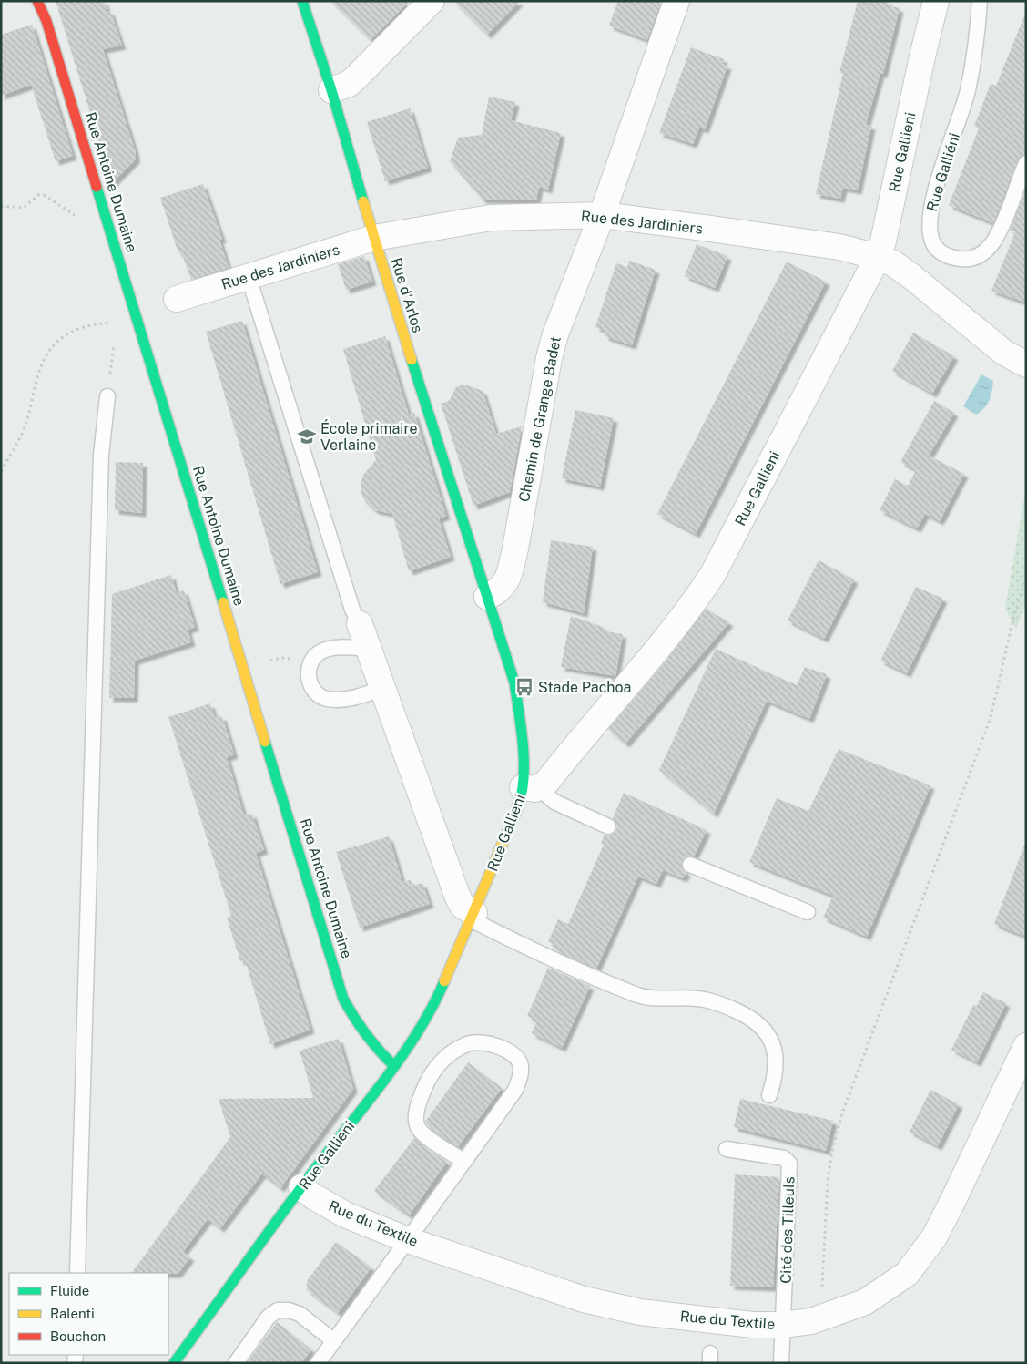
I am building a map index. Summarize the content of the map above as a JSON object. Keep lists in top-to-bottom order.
{
  "streets": {
    "main road": ["Rue Gallieni", "Rue Antoine Dumaine", "Rue d'Arlos"],
    "street": ["Rue des Jardiniers", "Chemin de Grange Badet", "Rue du Textile"],
    "lane": ["Rue Galliéni", "Cité des Tilleuls"]
  },
  "crossings": [
    ["Rue Gallieni", "Rue Antoine Dumaine"],
    ["Rue Gallieni", "Rue des Jardiniers"],
    ["Rue Gallieni", "Rue du Textile"],
    ["Rue des Jardiniers", "Rue d'Arlos"],
    ["Rue des Jardiniers", "Chemin de Grange Badet"],
    ["Rue d'Arlos", "Chemin de Grange Badet"],
    ["Rue du Textile", "Cité des Tilleuls"]
  ],
  "places": {
    "school or university": ["École primaire Verlaine"],
    "bus stop": ["Stade Pachoa"]
  },
  "legend": ["Fluide", "Ralenti", "Bouchon"]
}
